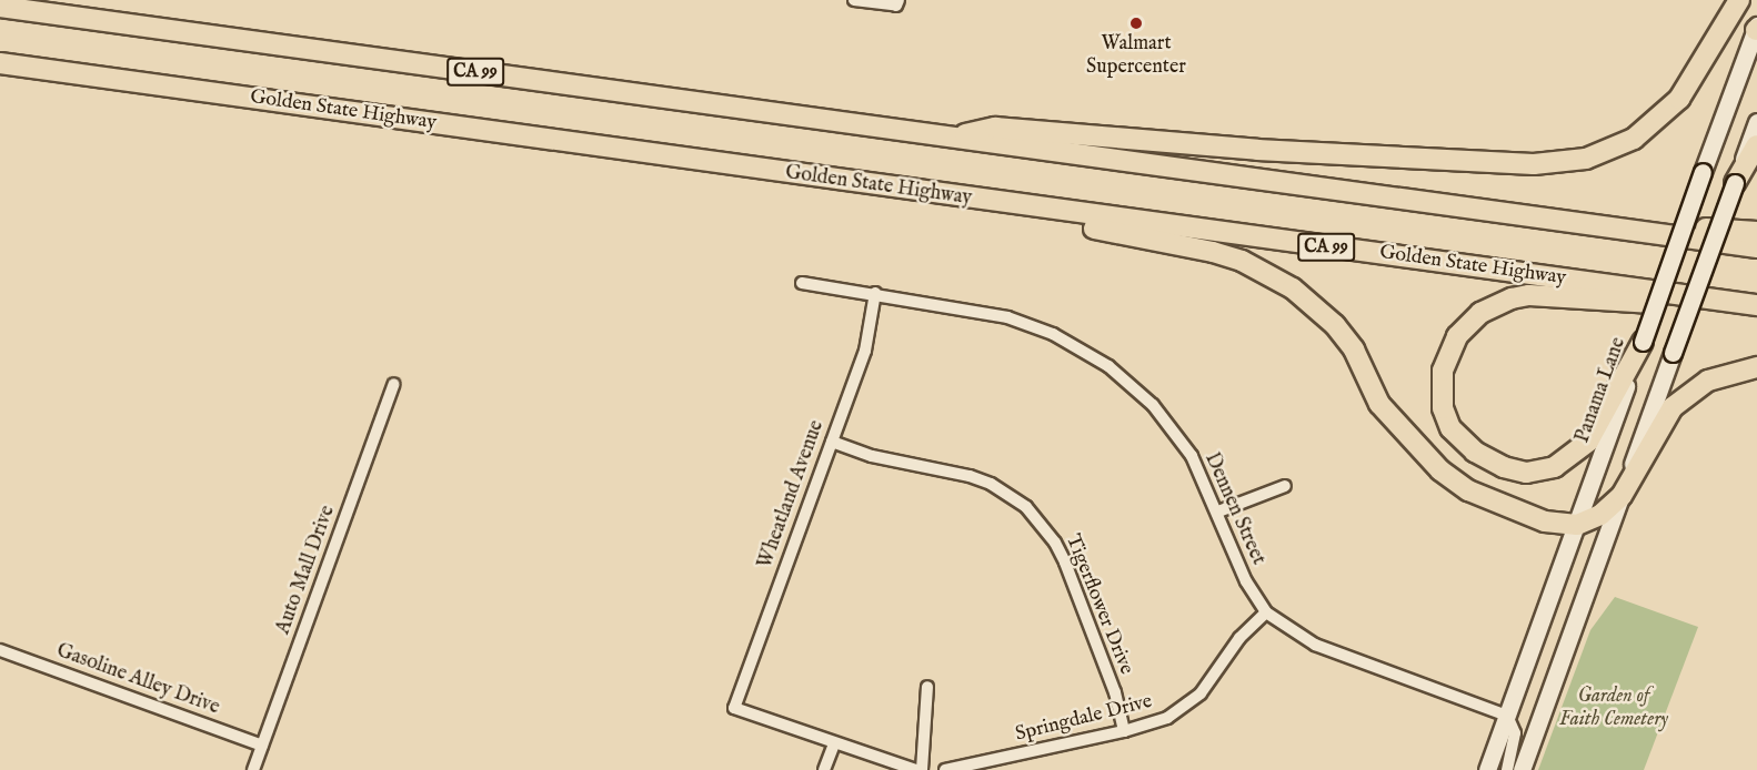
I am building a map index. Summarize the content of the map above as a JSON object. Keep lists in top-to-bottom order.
{
  "streets": {
    "highway": ["CA 99", "Golden State Highway"],
    "main road": ["Panama Lane"],
    "street": [
      "Wheatland Avenue",
      "Dennen Street",
      "Auto Mall Drive",
      "Tigerflower Drive",
      "Gasoline Alley Drive",
      "Springdale Drive"
    ]
  },
  "crossings": [
    ["Panama Lane", "Dennen Street"],
    ["Wheatland Avenue", "Dennen Street"],
    ["Wheatland Avenue", "Tigerflower Drive"],
    ["Dennen Street", "Springdale Drive"],
    ["Auto Mall Drive", "Gasoline Alley Drive"],
    ["Tigerflower Drive", "Springdale Drive"]
  ],
  "parks": ["Garden of Faith Cemetery"],
  "places": ["Walmart Supercenter"]
}
